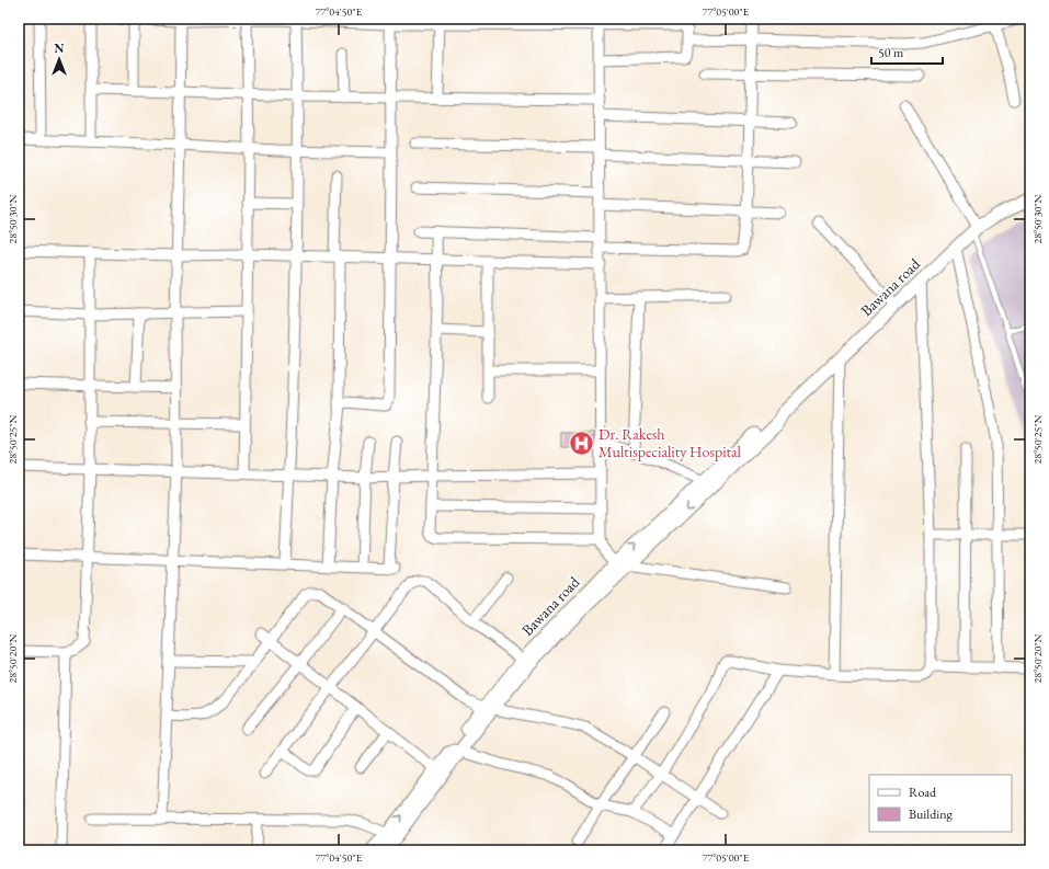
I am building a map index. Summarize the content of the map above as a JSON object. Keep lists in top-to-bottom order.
{
  "streets": {
    "street": ["Bawana road"]
  },
  "places": {
    "hospital": ["Dr. Rakesh Multispeciality Hospital"]
  },
  "legend": ["Road", "Building"],
  "scale_bar": "50 m",
  "north": "top",
  "coordinates": [
    "77°04'50\"E",
    "77°05'00\"E",
    "28°50'30\"N",
    "28°50'25\"N",
    "28°50'20\"N"
  ]
}
